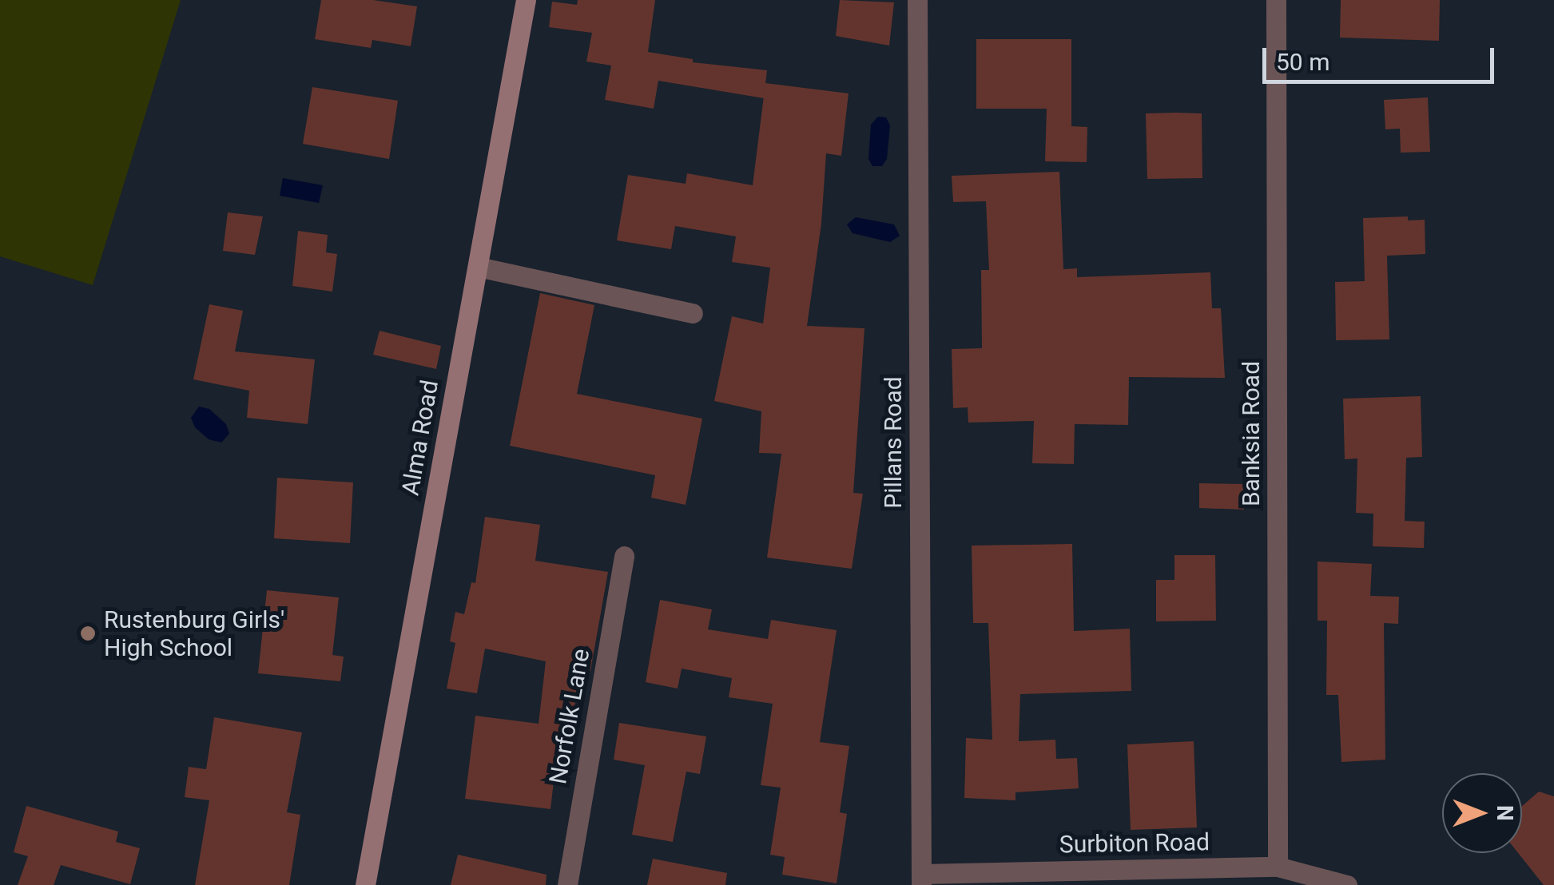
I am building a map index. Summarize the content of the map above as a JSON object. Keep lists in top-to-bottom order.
{
  "streets": {
    "street": [
      "Banksia Road",
      "Alma Road",
      "Pillans Road",
      "Norfolk Lane",
      "Surbiton Road"
    ]
  },
  "crossings": [
    ["Banksia Road", "Surbiton Road"],
    ["Pillans Road", "Surbiton Road"]
  ],
  "places": ["Rustenburg Girls' High School"],
  "scale_bar": "50 m",
  "north": "right"
}
